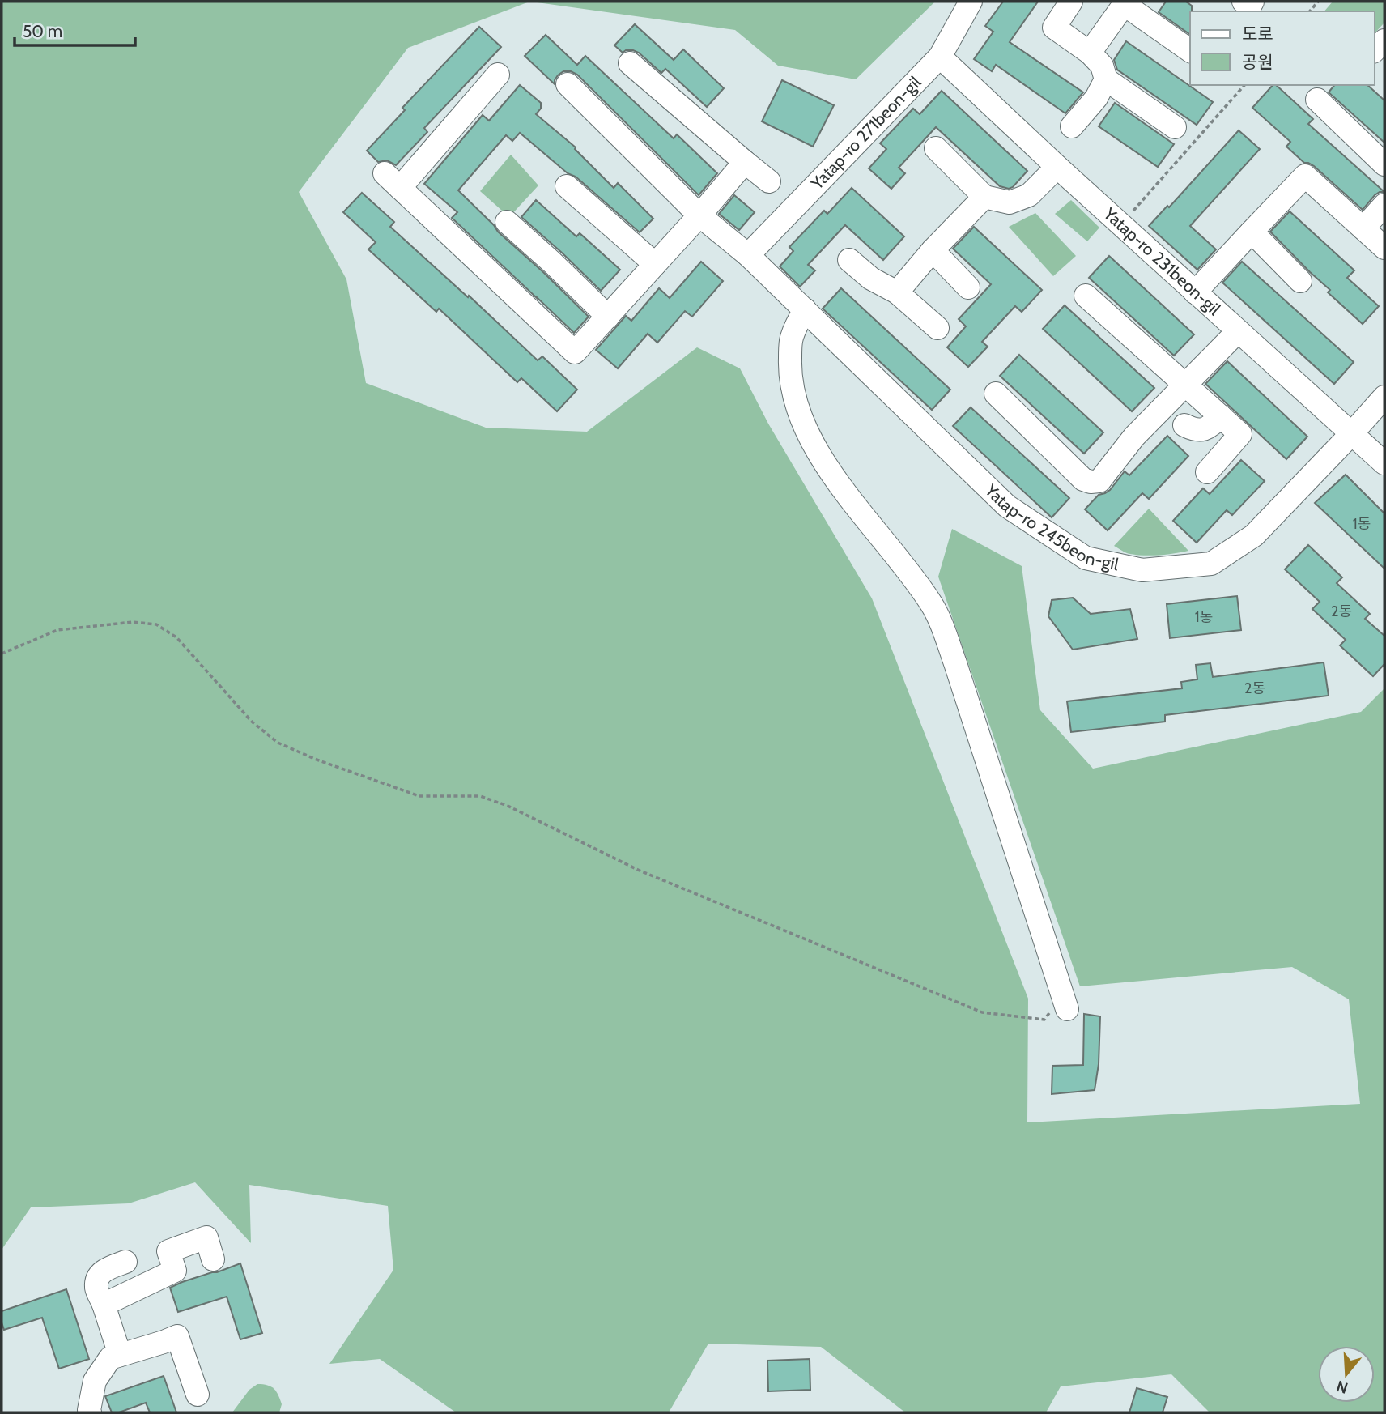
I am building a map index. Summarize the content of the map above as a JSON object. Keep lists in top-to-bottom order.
{
  "streets": {
    "street": ["Yatap-ro 271beon-gil", "Yatap-ro 231beon-gil", "Yatap-ro 245beon-gil"]
  },
  "crossings": [
    ["Yatap-ro 271beon-gil", "Yatap-ro 231beon-gil"],
    ["Yatap-ro 271beon-gil", "Yatap-ro 245beon-gil"],
    ["Yatap-ro 231beon-gil", "Yatap-ro 245beon-gil"]
  ],
  "house_numbers": [
    "1동",
    "2동",
    "1동",
    "2동"
  ],
  "legend": ["도로", "공원"],
  "scale_bar": "50 m",
  "north": "bottom"
}
